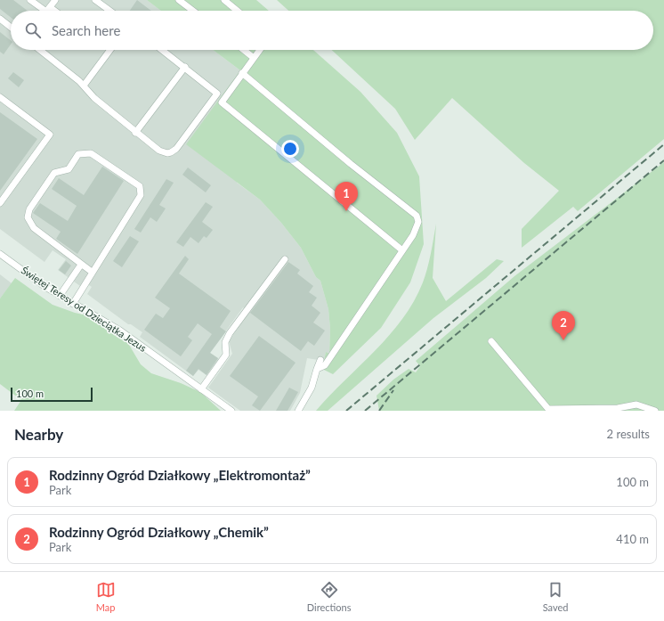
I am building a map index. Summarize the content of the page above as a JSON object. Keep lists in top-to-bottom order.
{
  "streets": {
    "street": ["Świętej Teresy od Dzieciątka Jezus"]
  },
  "scale_bar": "100 m",
  "page": {
    "search": "Search here",
    "pins": ["1", "2"],
    "scale": "100 m",
    "heading": ["Nearby", "2 results"],
    "list": [
      {
        "mark": "1",
        "name": "Rodzinny Ogród Działkowy „Elektromontaż”",
        "note": "Park",
        "value": "100 m"
      },
      {
        "mark": "2",
        "name": "Rodzinny Ogród Działkowy „Chemik”",
        "note": "Park",
        "value": "410 m"
      }
    ],
    "nav": ["Map", "Directions", "Saved"]
  }
}
